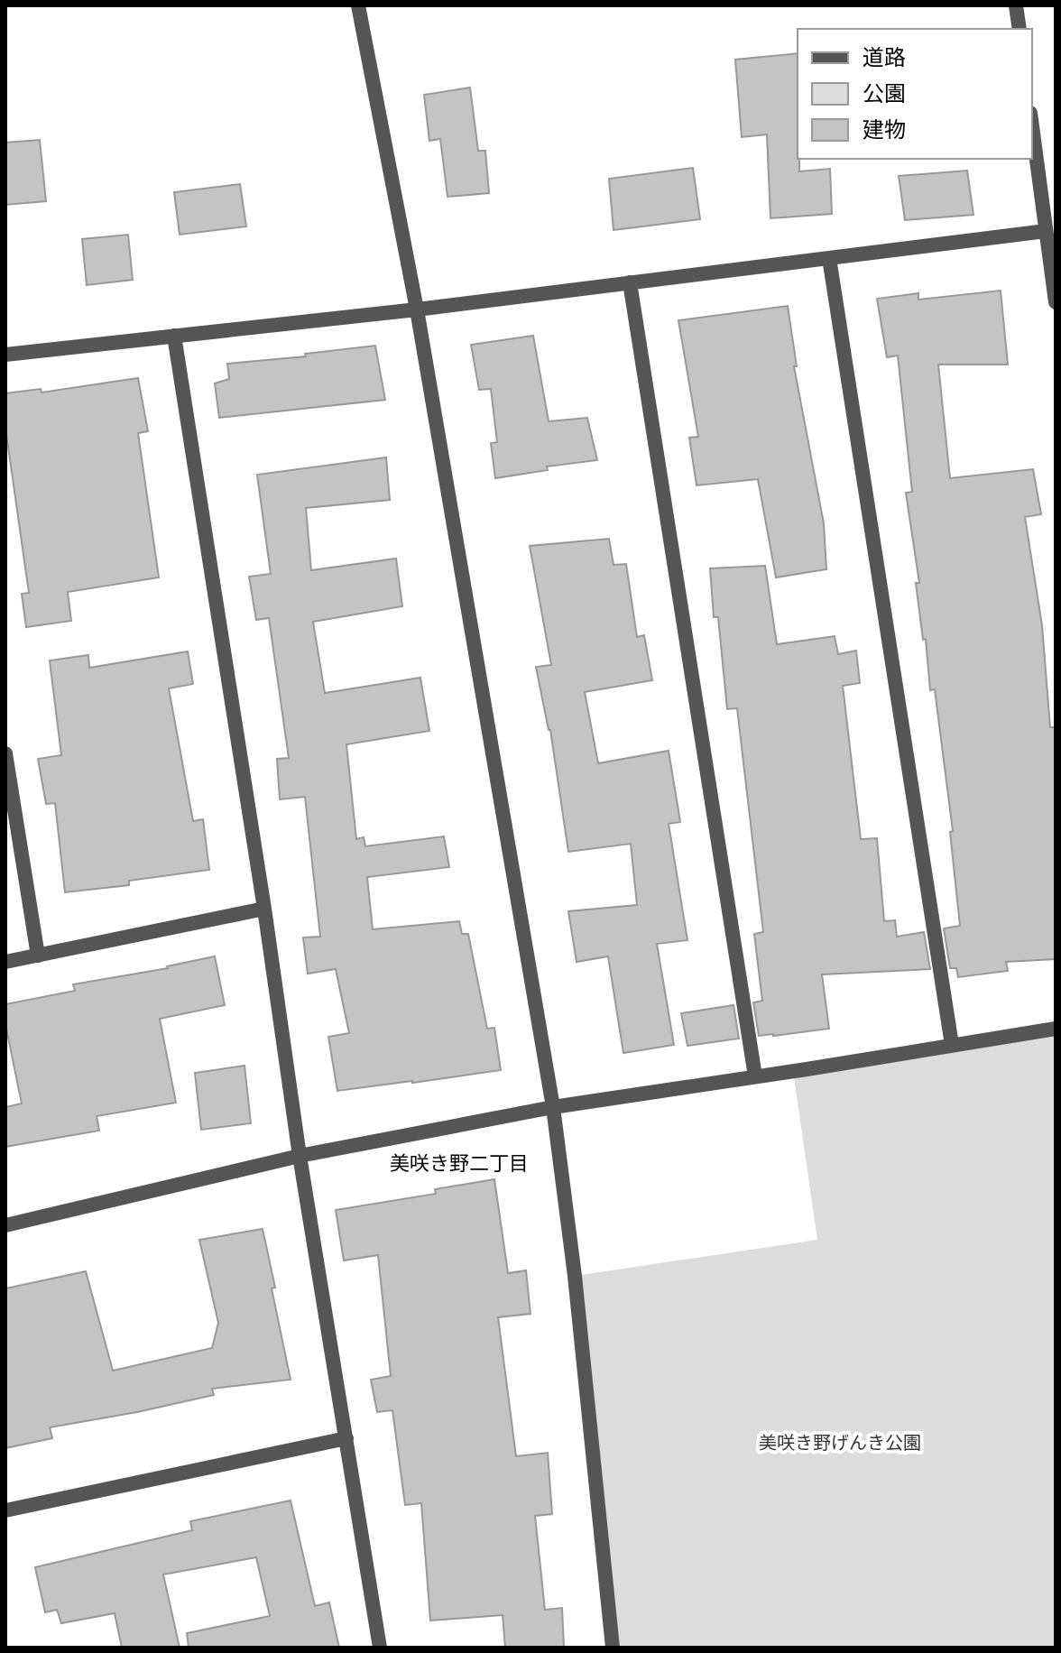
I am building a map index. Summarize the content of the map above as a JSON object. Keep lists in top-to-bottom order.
{
  "districts": ["美咲き野二丁目"],
  "parks": ["美咲き野げんき公園"],
  "legend": ["道路", "公園", "建物"]
}
